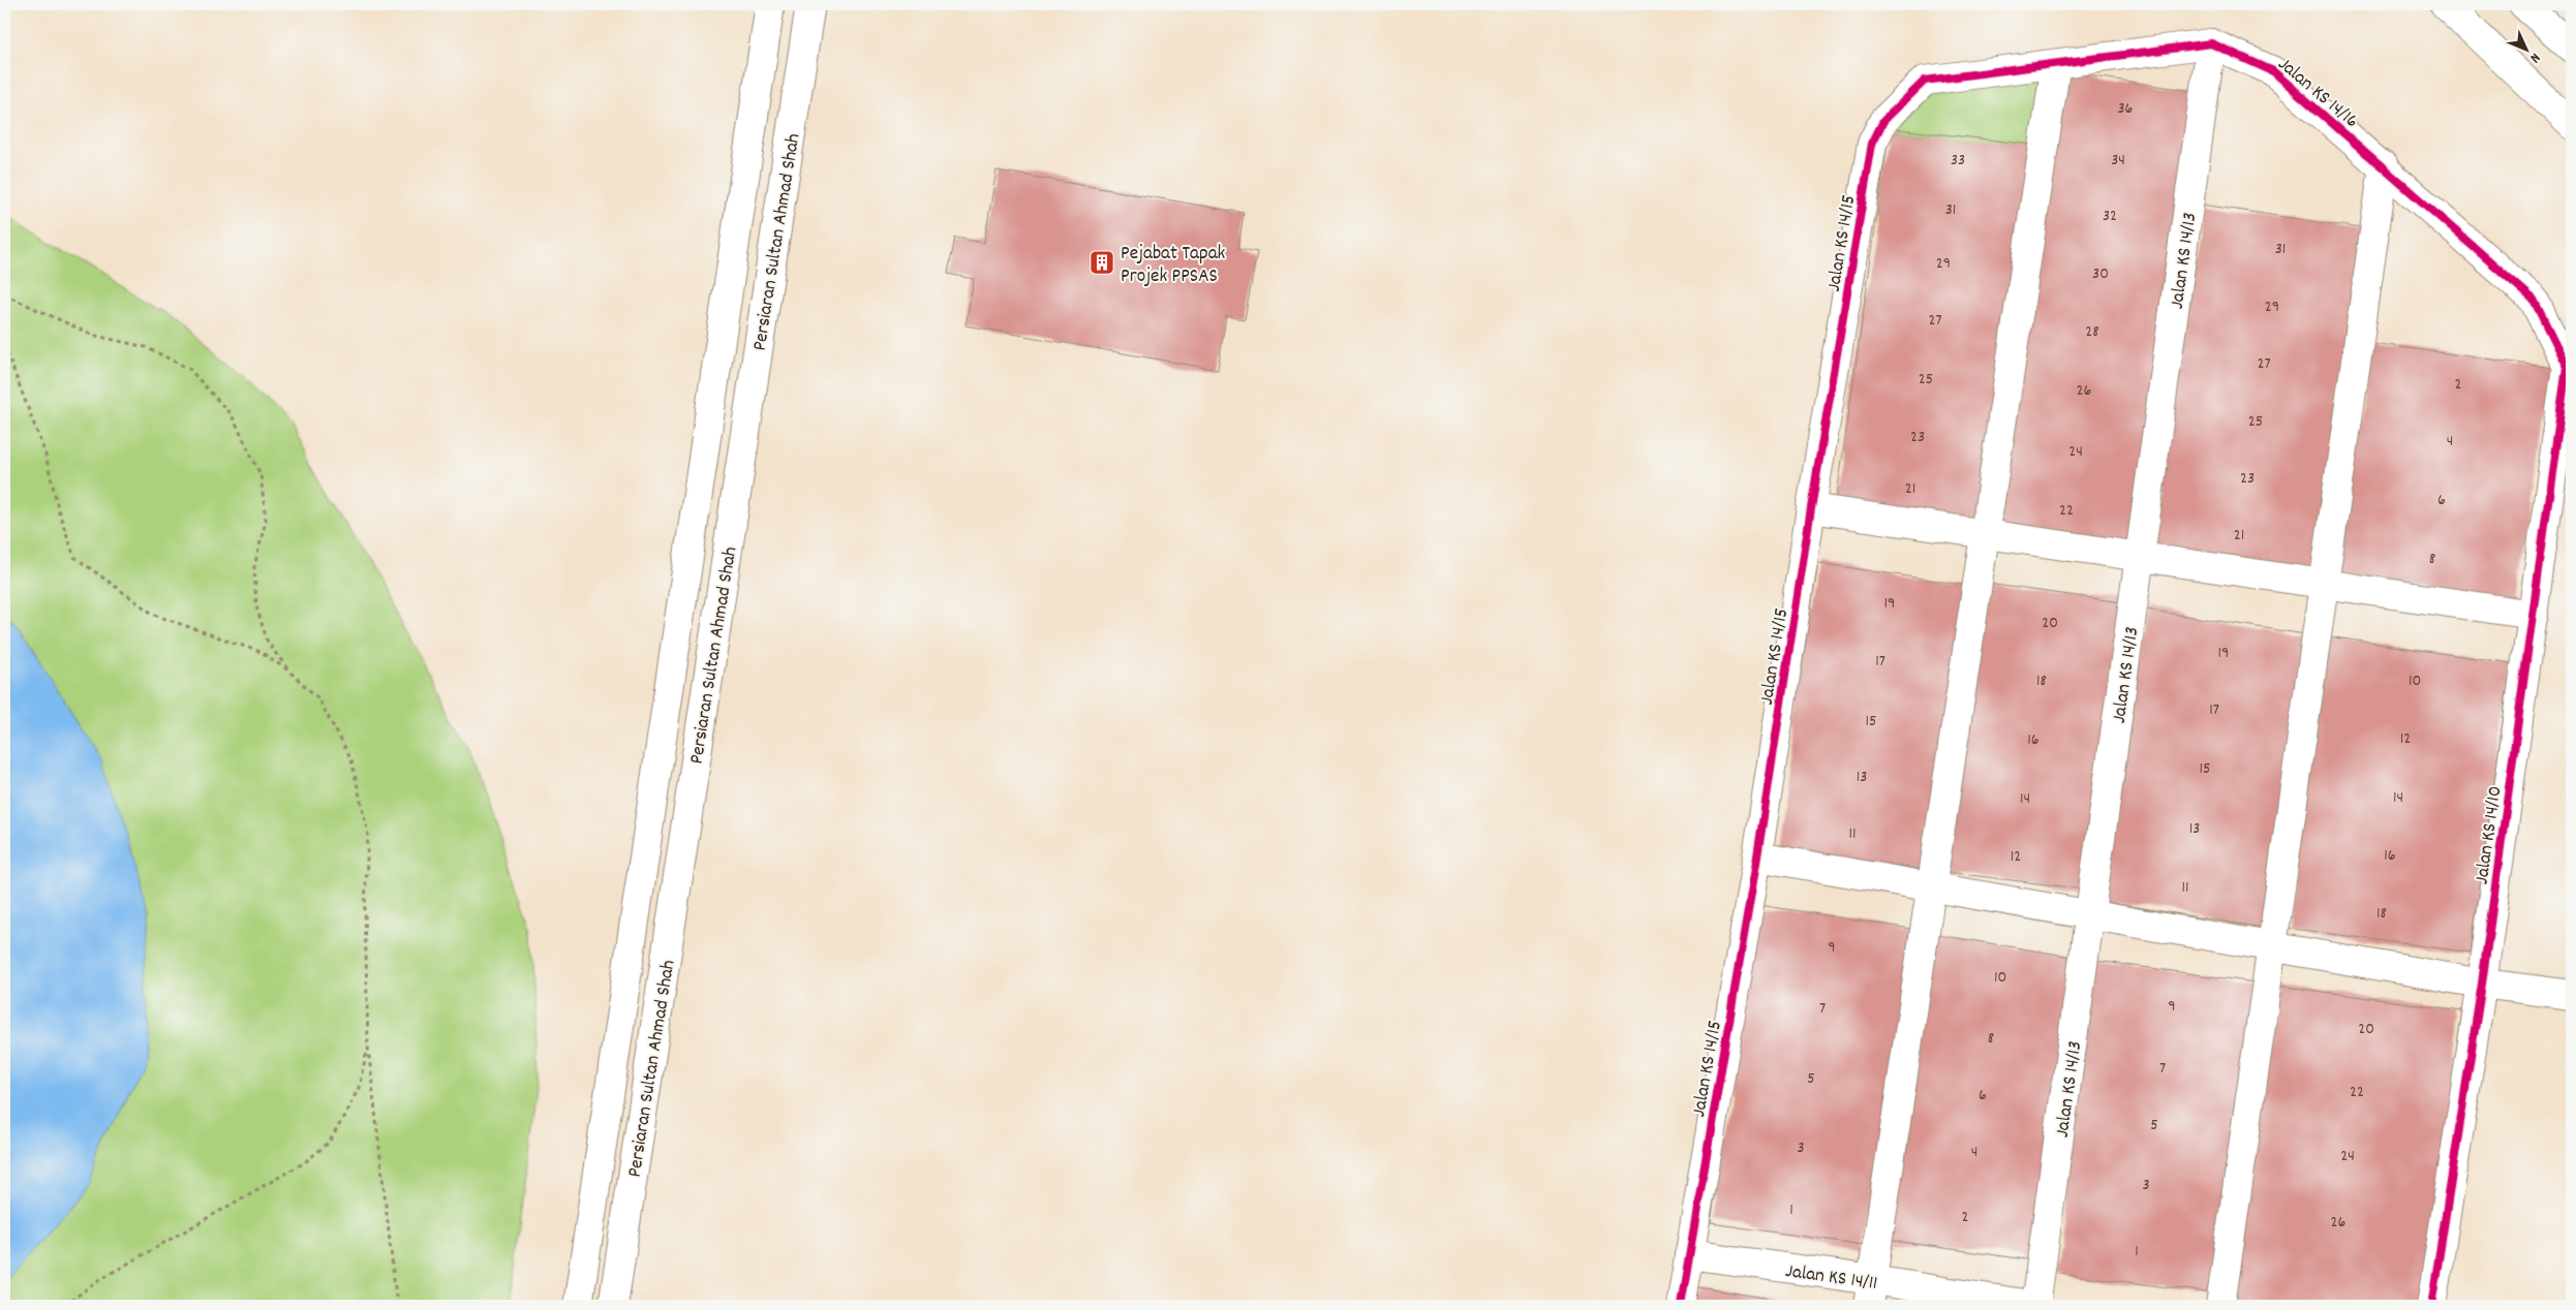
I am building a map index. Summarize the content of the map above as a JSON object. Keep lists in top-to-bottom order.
{
  "streets": {
    "street": [
      "Jalan KS 14/16",
      "Persiaran Sultan Ahmad Shah",
      "Jalan KS 14/15",
      "Jalan KS 14/13",
      "Jalan KS 14/10",
      "Jalan KS 14/11"
    ]
  },
  "crossings": [
    ["Jalan KS 14/16", "Jalan KS 14/13"],
    ["Jalan KS 14/16", "Jalan KS 14/10"],
    ["Jalan KS 14/15", "Jalan KS 14/11"],
    ["Jalan KS 14/13", "Jalan KS 14/11"]
  ],
  "places": {
    "building": ["Pejabat Tapak Projek PPSAS"]
  },
  "house_numbers": [
    "36",
    "33",
    "34",
    "31",
    "32",
    "31",
    "29",
    "30",
    "29",
    "27",
    "28",
    "27",
    "25",
    "2",
    "26",
    "25",
    "23",
    "4",
    "24",
    "23",
    "21",
    "6",
    "22",
    "21",
    "8",
    "19",
    "20",
    "19",
    "17",
    "18",
    "10",
    "17",
    "15",
    "12",
    "16",
    "15",
    "13",
    "14",
    "14",
    "13",
    "11",
    "16",
    "12",
    "11",
    "18",
    "9",
    "10",
    "9",
    "7",
    "20",
    "8",
    "7",
    "5",
    "22",
    "6",
    "5",
    "3",
    "4",
    "24",
    "3",
    "1",
    "2",
    "26",
    "1"
  ],
  "north": "bottom right"
}
